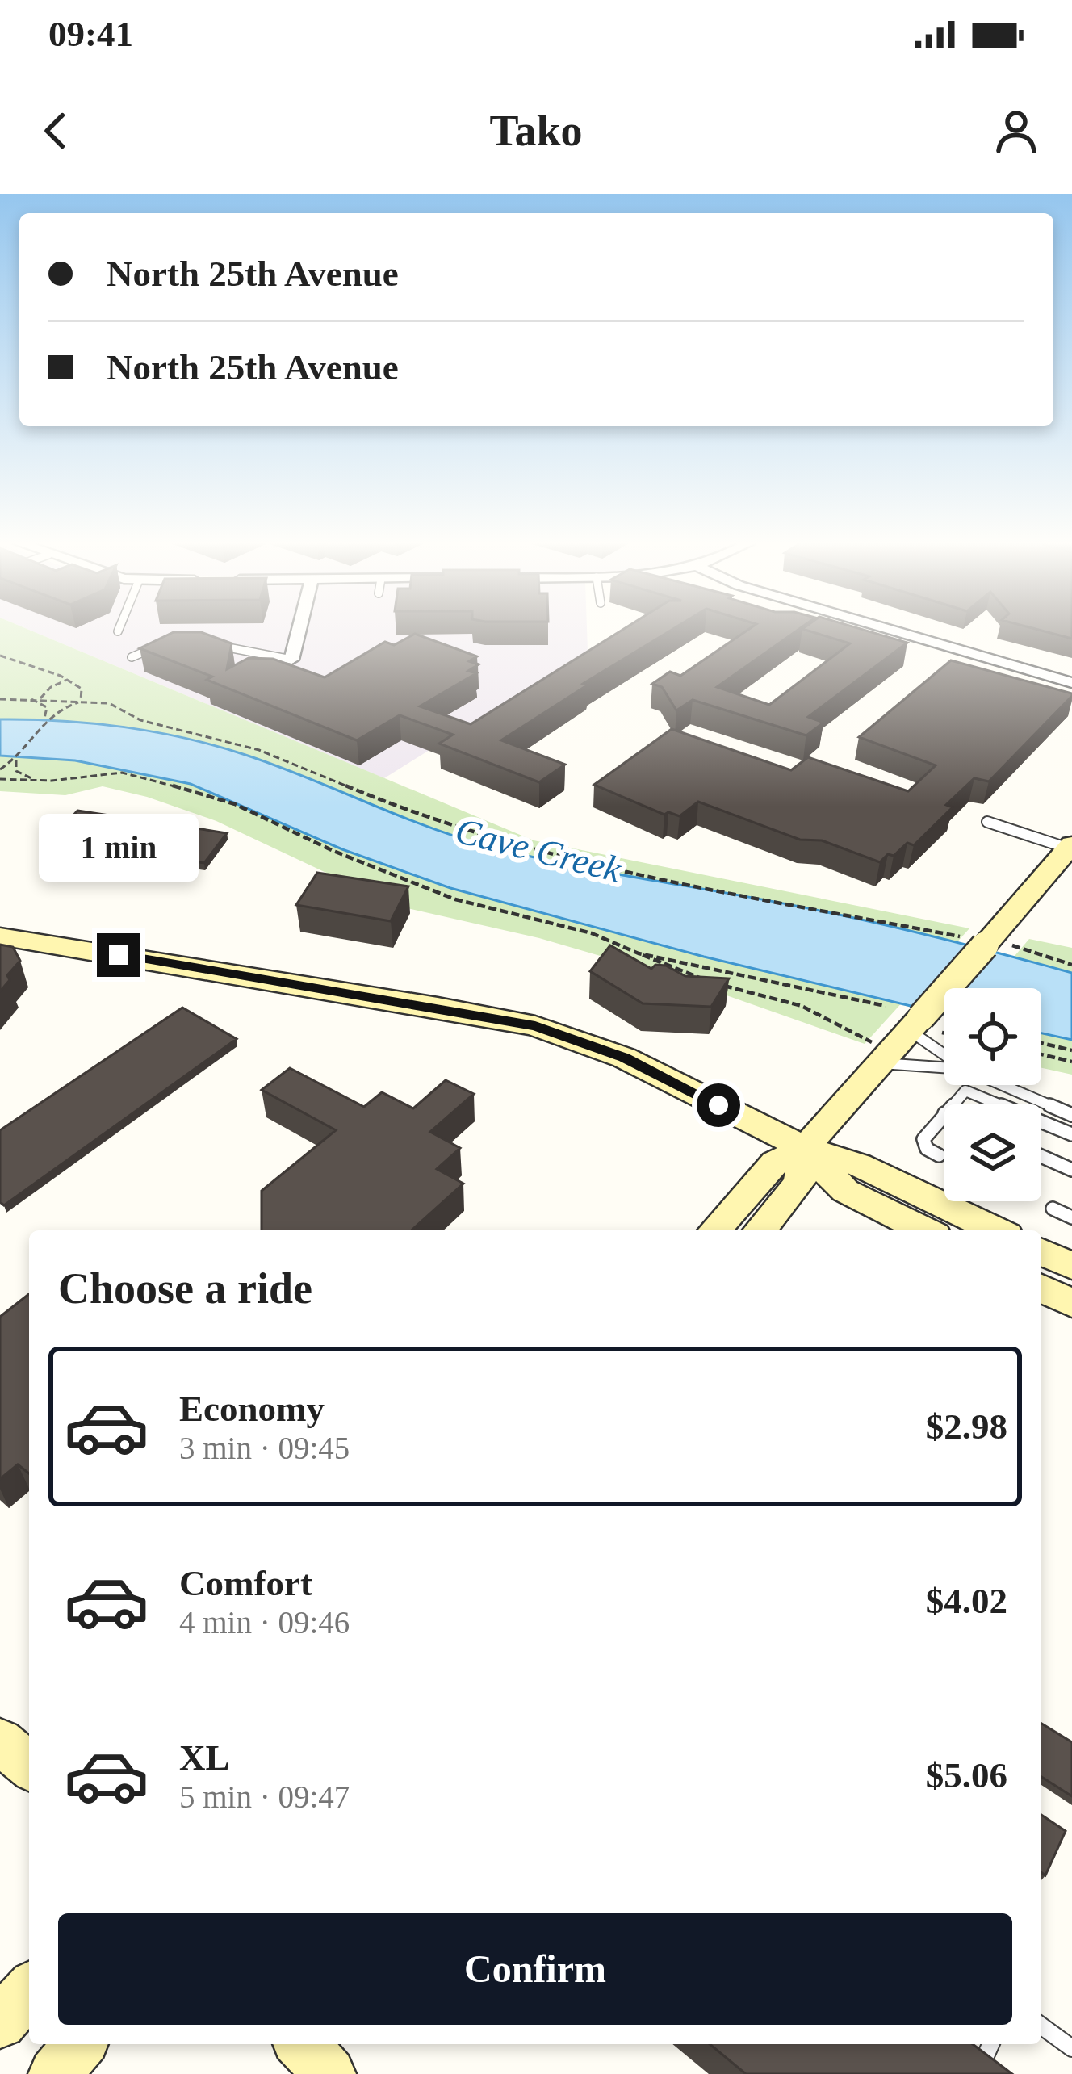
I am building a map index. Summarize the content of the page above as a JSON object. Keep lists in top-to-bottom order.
{
  "water": ["Cave Creek"],
  "page": {
    "status": "09:41",
    "header": "Tako",
    "banner": ["North 25th Avenue", "North 25th Avenue"],
    "bubble": "1 min",
    "heading": "Choose a ride",
    "list": [
      {
        "name": "Economy",
        "note": "3 min · 09:45",
        "value": "$2.98"
      },
      {
        "name": "Comfort",
        "note": "4 min · 09:46",
        "value": "$4.02"
      },
      {
        "name": "XL",
        "note": "5 min · 09:47",
        "value": "$5.06"
      }
    ],
    "buttons": "Confirm"
  }
}
